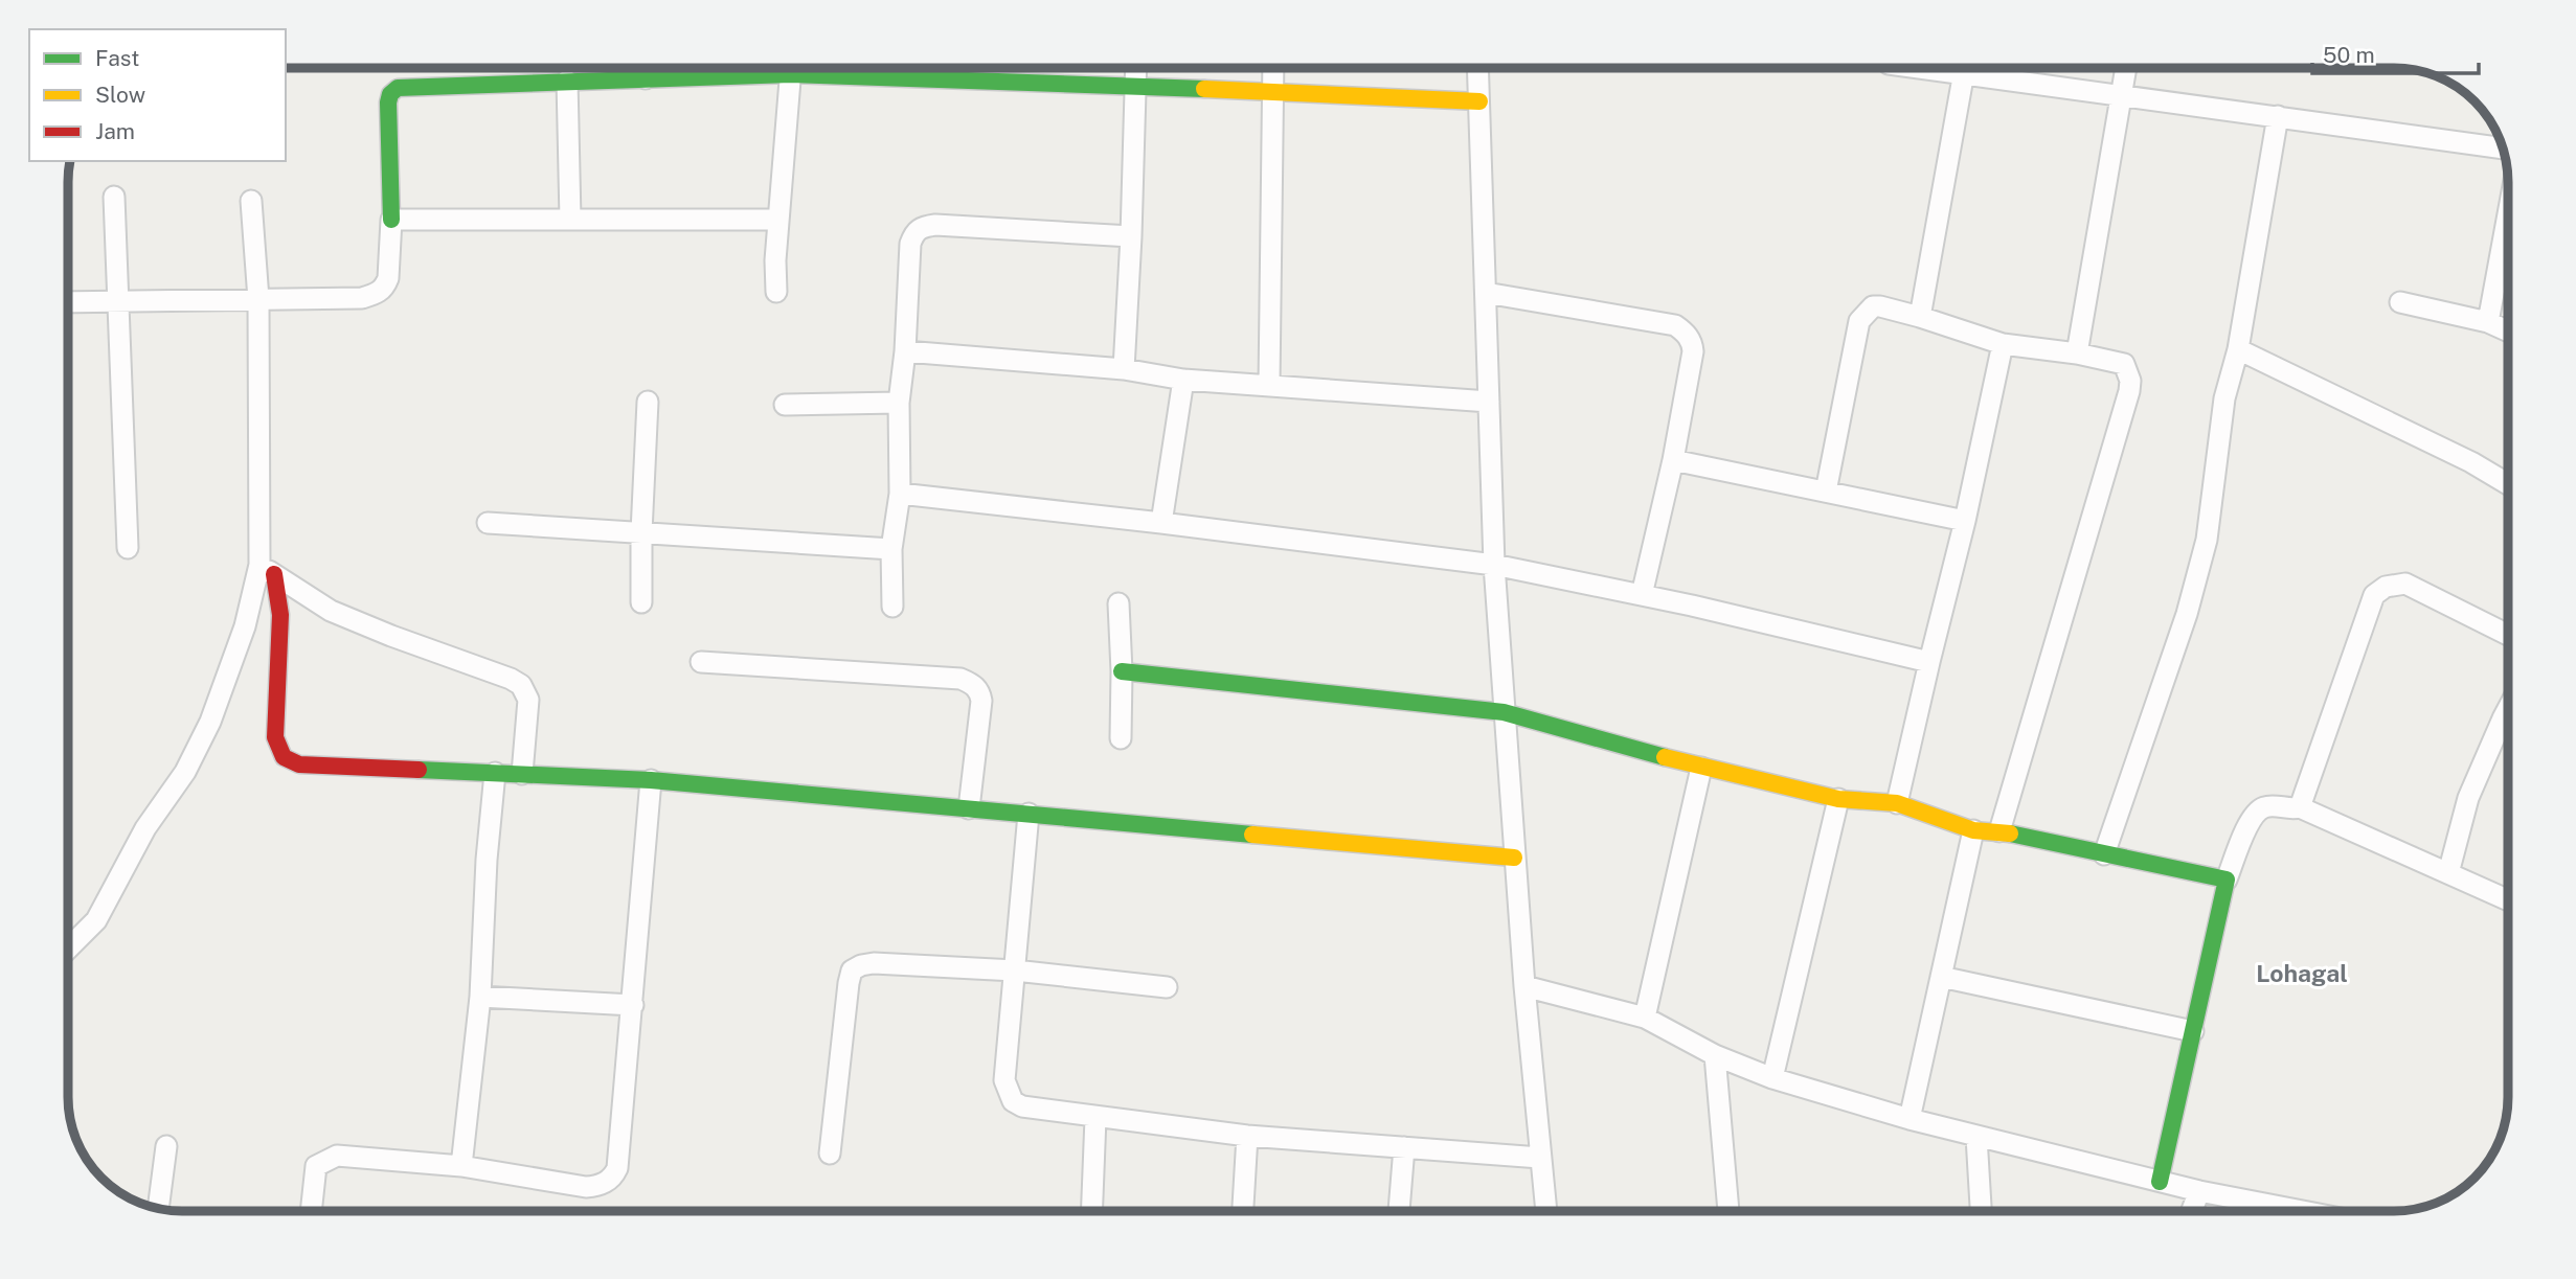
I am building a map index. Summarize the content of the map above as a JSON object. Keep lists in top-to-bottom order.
{
  "districts": ["Lohagal"],
  "legend": ["Fast", "Slow", "Jam"],
  "scale_bar": "50 m"
}
